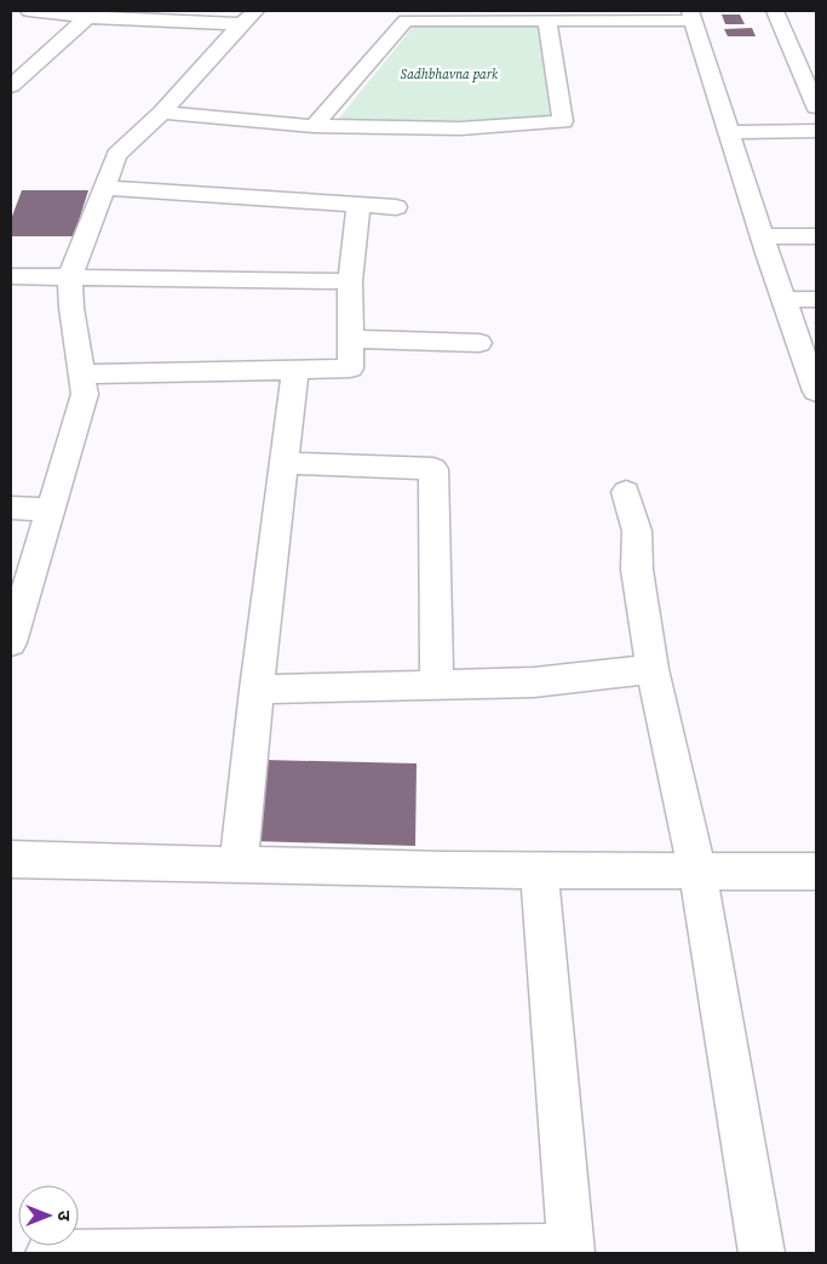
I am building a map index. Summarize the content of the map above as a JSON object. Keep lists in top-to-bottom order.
{
  "parks": ["Sadhbhavna park"],
  "north": "right"
}
